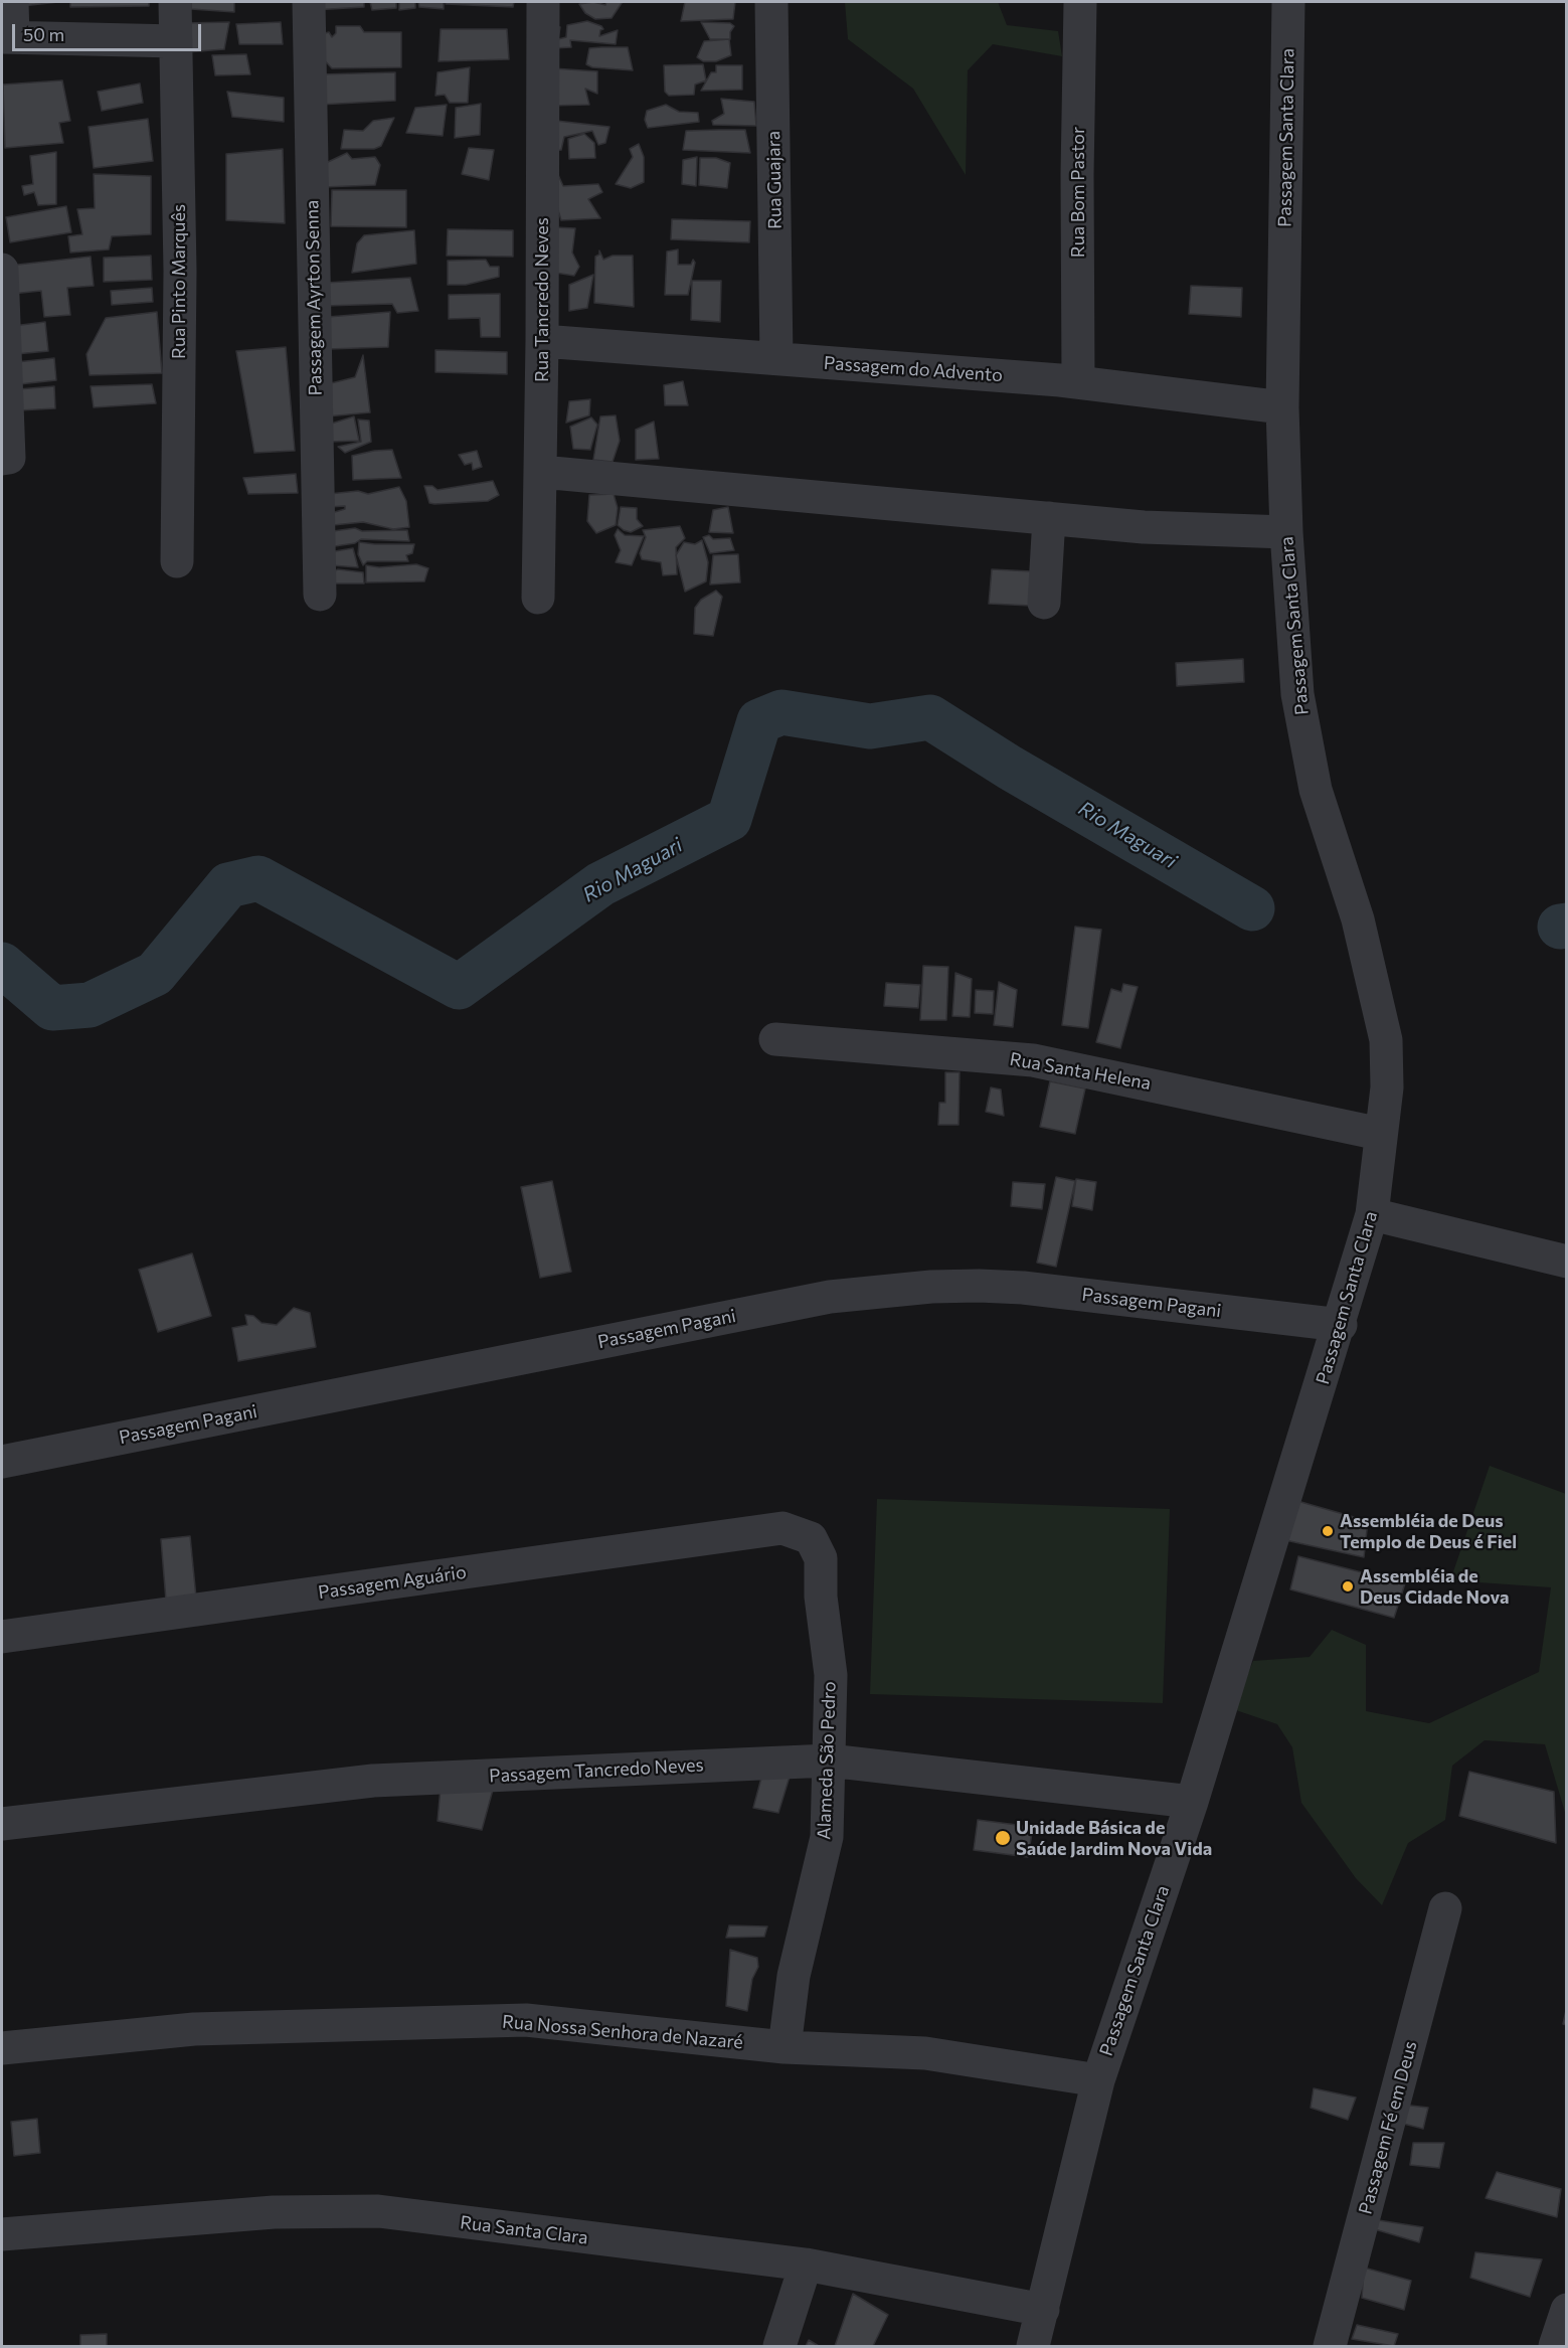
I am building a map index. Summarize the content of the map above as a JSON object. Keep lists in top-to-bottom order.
{
  "streets": {
    "street": [
      "Passagem Santa Clara",
      "Rua Guajara",
      "Rua Bom Pastor",
      "Rua Pinto Marquês",
      "Passagem Ayrton Senna",
      "Rua Tancredo Neves",
      "Passagem do Advento",
      "Rua Santa Helena",
      "Passagem Pagani",
      "Passagem Aguário",
      "Alameda São Pedro",
      "Passagem Tancredo Neves",
      "Rua Nossa Senhora de Nazaré",
      "Passagem Fé em Deus",
      "Rua Santa Clara"
    ]
  },
  "crossings": [
    ["Passagem Santa Clara", "Passagem do Advento"],
    ["Passagem Santa Clara", "Rua Santa Helena"],
    ["Passagem Santa Clara", "Passagem Pagani"],
    ["Passagem Santa Clara", "Passagem Tancredo Neves"],
    ["Passagem Santa Clara", "Rua Nossa Senhora de Nazaré"],
    ["Passagem Santa Clara", "Rua Santa Clara"],
    ["Rua Guajara", "Passagem do Advento"],
    ["Rua Bom Pastor", "Passagem do Advento"],
    ["Rua Tancredo Neves", "Passagem do Advento"],
    ["Passagem Aguário", "Alameda São Pedro"],
    ["Alameda São Pedro", "Passagem Tancredo Neves"],
    ["Alameda São Pedro", "Rua Nossa Senhora de Nazaré"]
  ],
  "water": ["Rio Maguari"],
  "places": ["Assembléia de Deus Templo de Deus é Fiel", "Assembléia de Deus Cidade Nova", "Unidade Básica de Saúde Jardim Nova Vida"],
  "scale_bar": "50 m"
}
